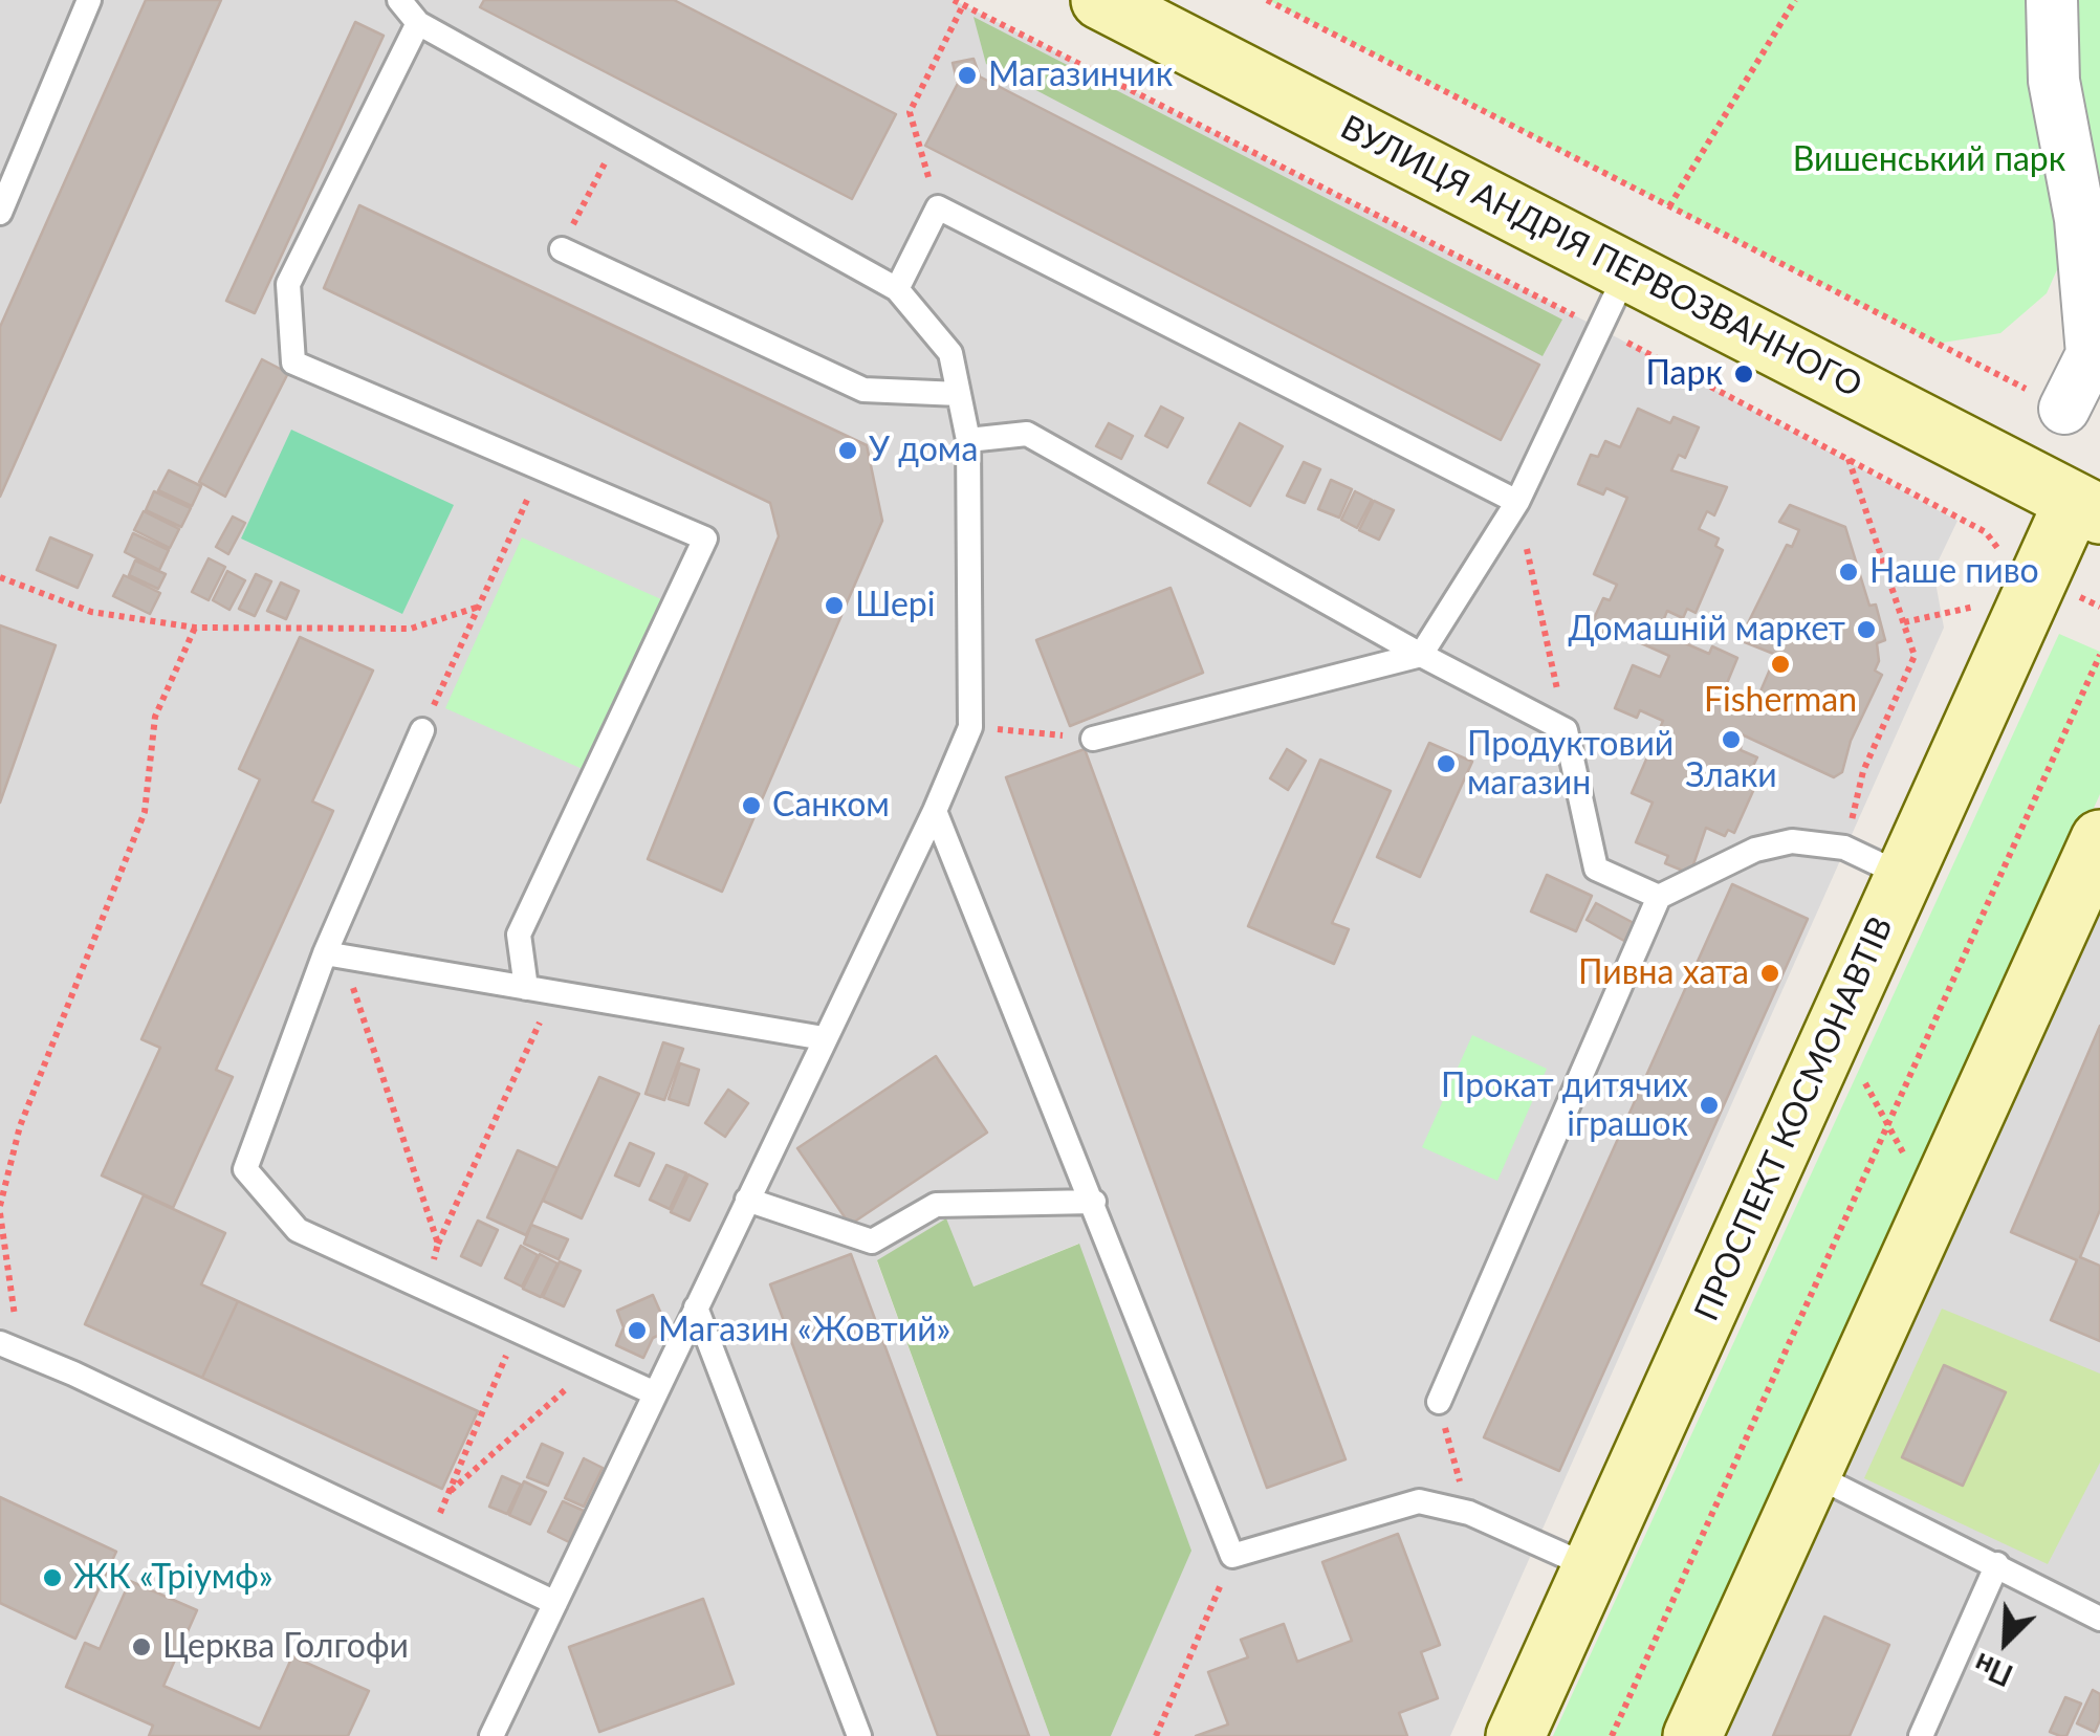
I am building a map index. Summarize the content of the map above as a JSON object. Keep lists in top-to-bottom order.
{
  "streets": {
    "street": ["ВУЛИЦЯ АНДРІЯ ПЕРВОЗВАННОГО", "ПРОСПЕКТ КОСМОНАВТІВ"]
  },
  "crossings": [
    ["ВУЛИЦЯ АНДРІЯ ПЕРВОЗВАННОГО", "ПРОСПЕКТ КОСМОНАВТІВ"]
  ],
  "parks": ["Вишенський парк"],
  "places": [
    "Магазинчик",
    "Парк",
    "У дома",
    "Наше пиво",
    "Шері",
    "Домашній маркет",
    "Fisherman",
    "Злаки",
    "Продуктовий магазин",
    "Санком",
    "Пивна хата",
    "Прокат дитячих іграшок",
    "Магазин «Жовтий»",
    "ЖК «Тріумф»",
    "Церква Голгофи"
  ],
  "north": "bottom left"
}
